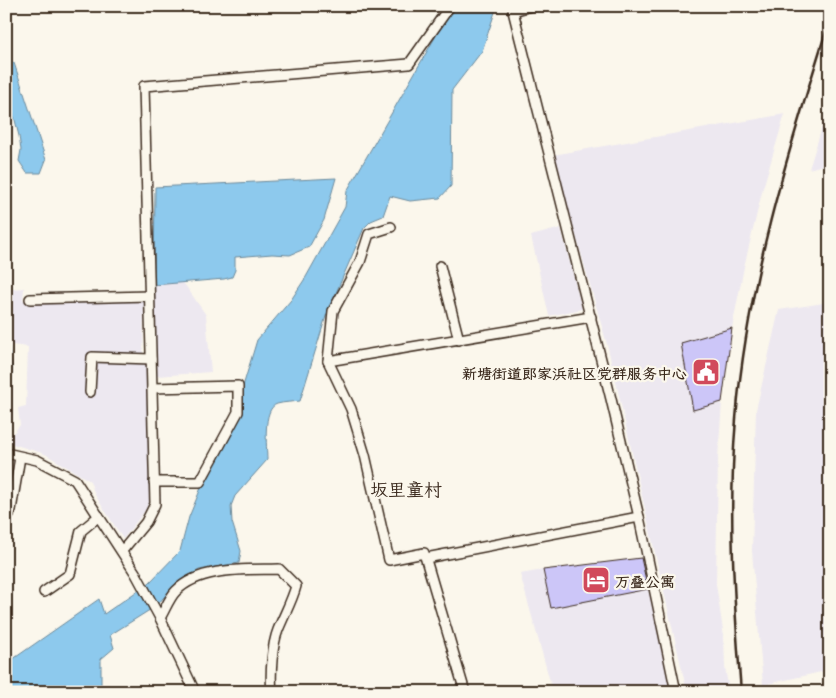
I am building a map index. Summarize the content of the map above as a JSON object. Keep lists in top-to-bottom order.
{
  "districts": ["坂里童村"],
  "places": {
    "public building": ["新塘街道郎家浜社区党群服务中心"],
    "hotel": ["万叠公寓"]
  }
}
